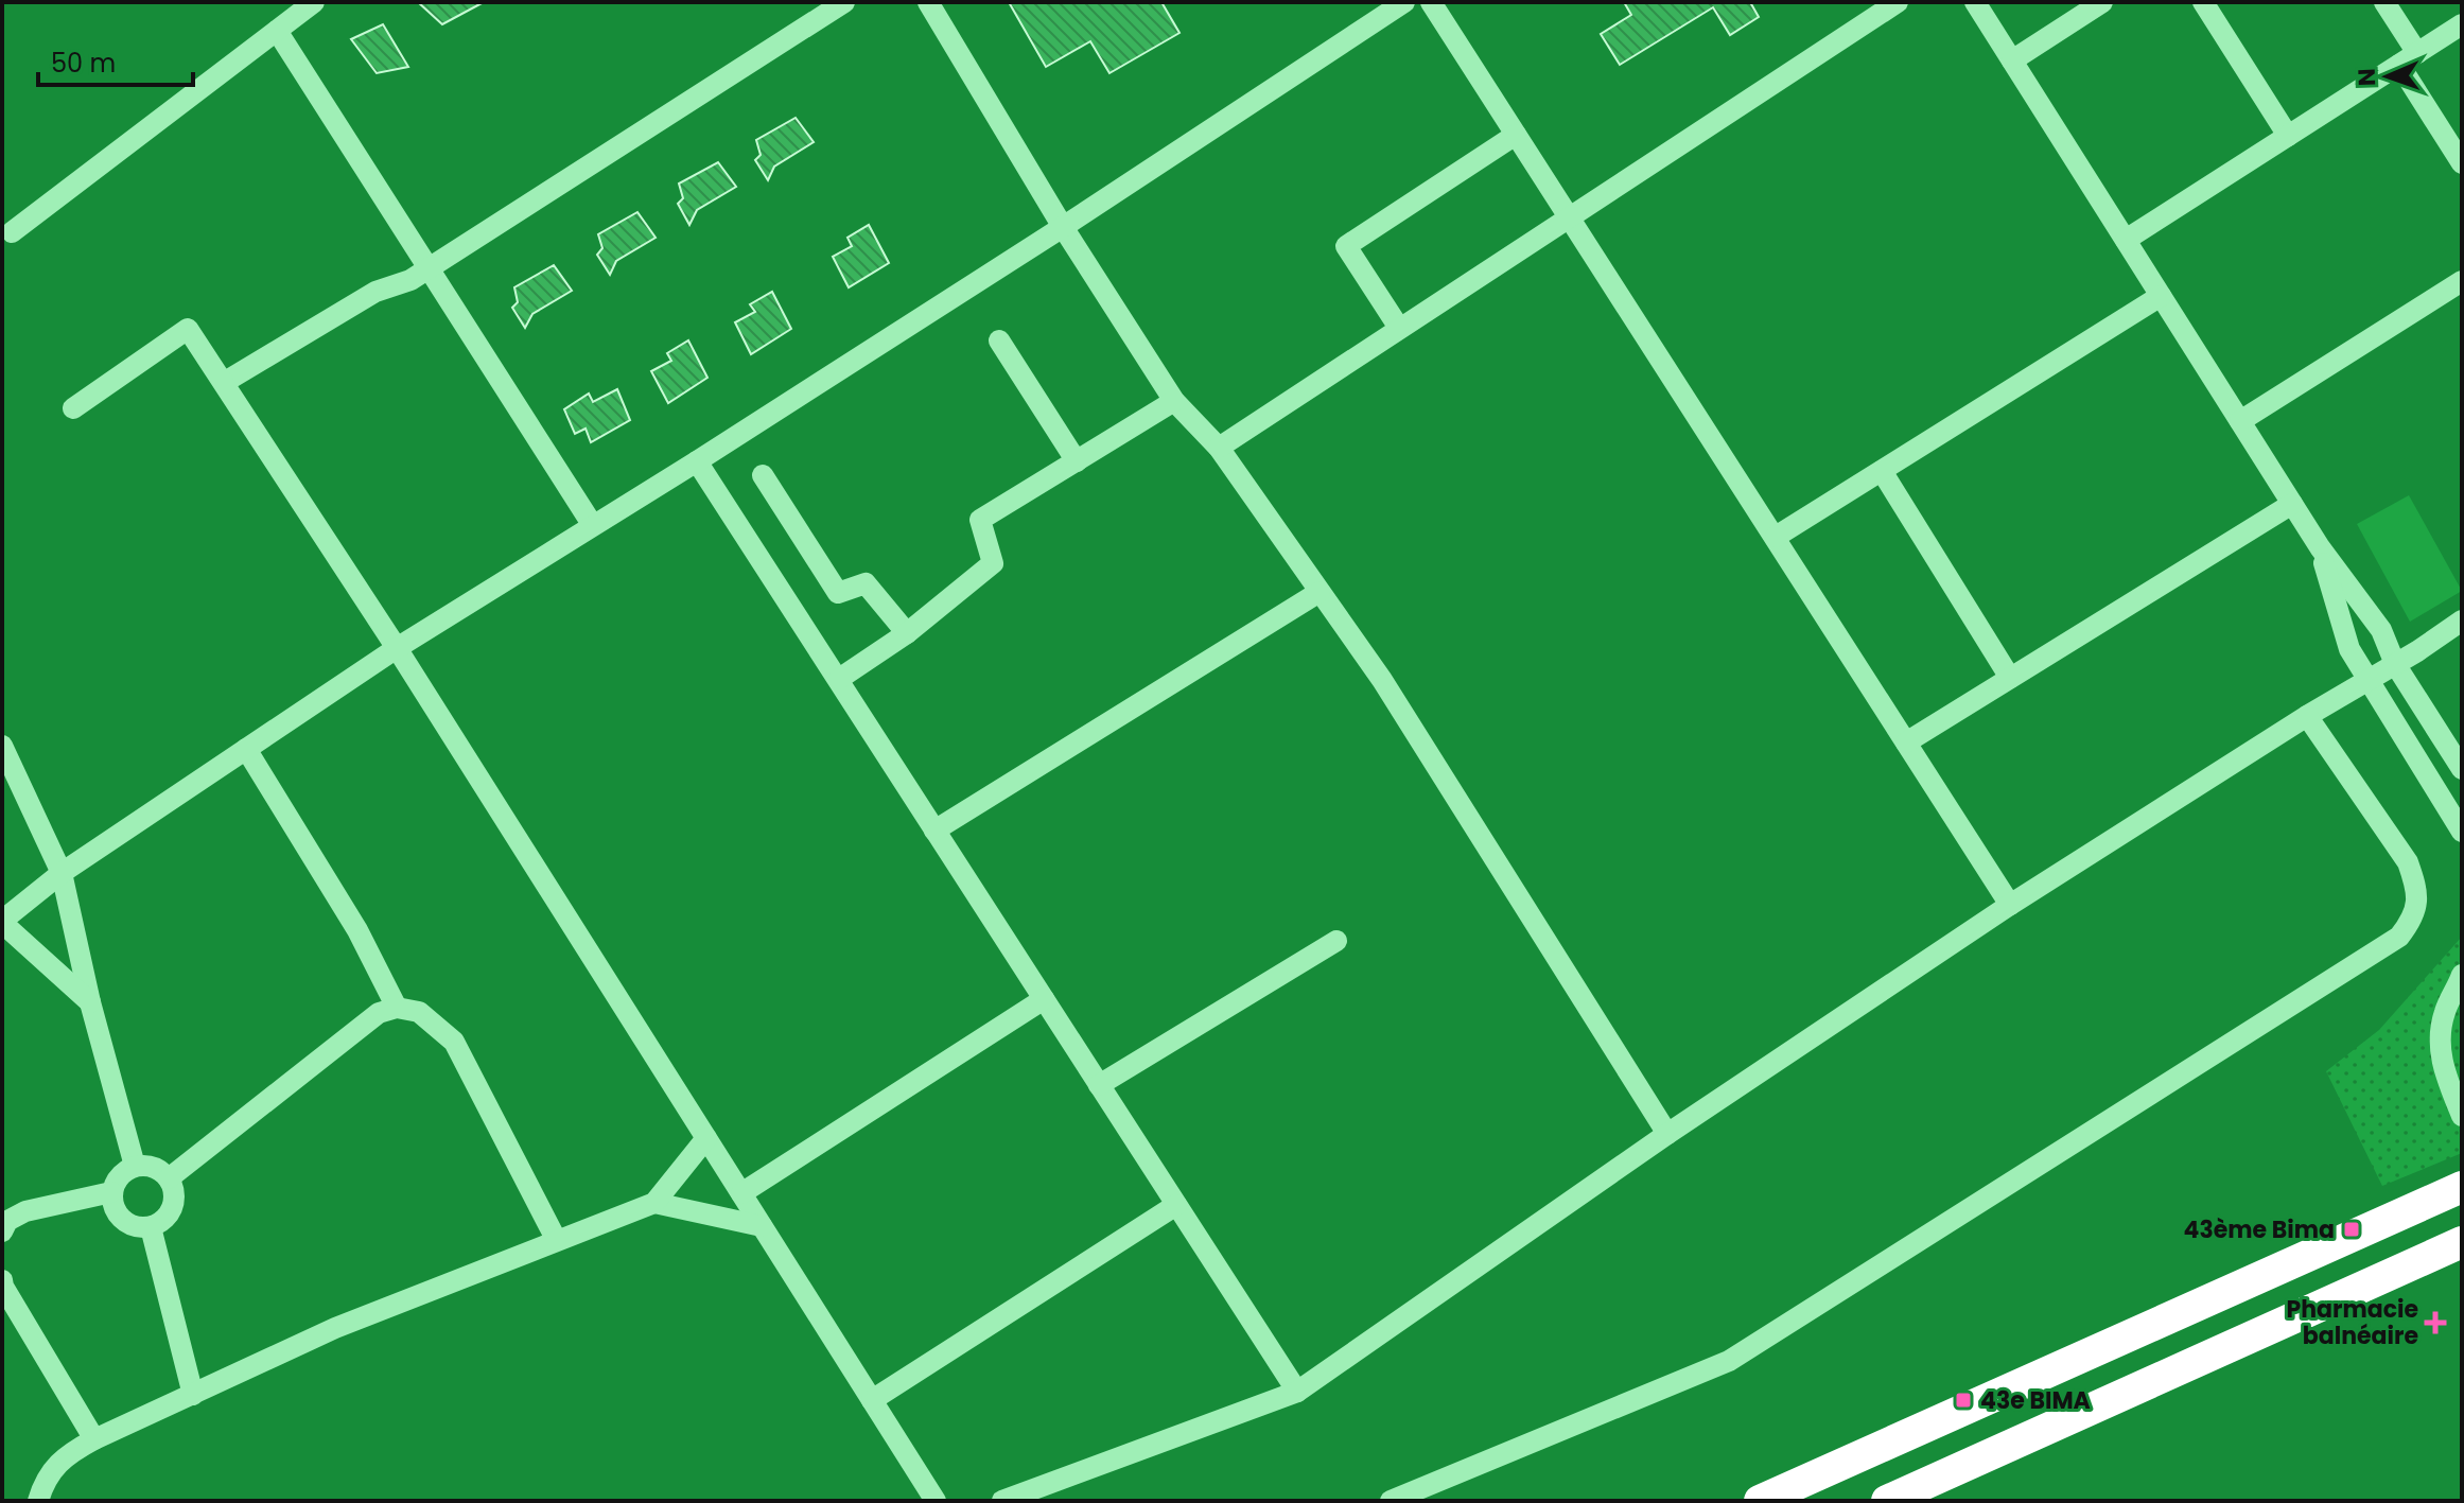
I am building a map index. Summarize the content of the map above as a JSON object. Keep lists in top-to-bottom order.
{
  "places": {
    "transit": ["43ème Bima", "43e BIMA"],
    "health": ["Pharmacie balnéaire"]
  },
  "scale_bar": "50 m",
  "north": "left"
}
